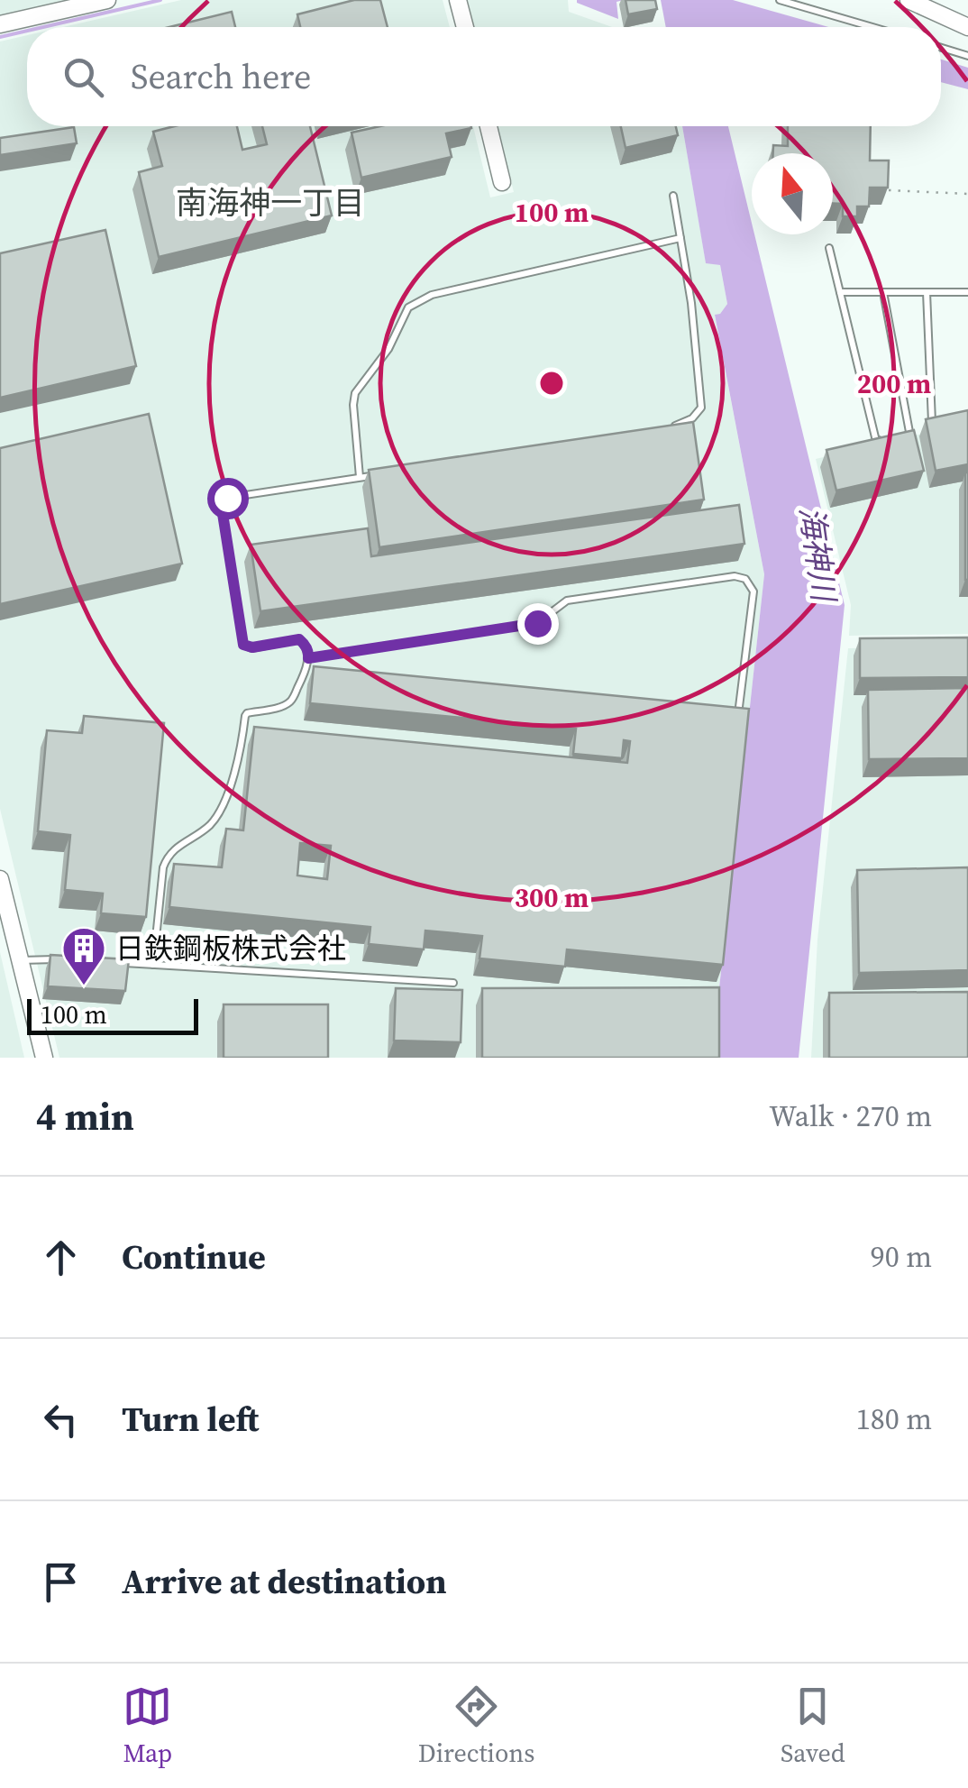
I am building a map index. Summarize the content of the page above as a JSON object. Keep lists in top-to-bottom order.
{
  "districts": ["南海神一丁目"],
  "water": ["海神川"],
  "places": {
    "building": ["日鉄鋼板株式会社"]
  },
  "scale_bar": "100 m",
  "north": "top",
  "page": {
    "search": "Search here",
    "scale": "100 m",
    "heading": ["4 min", "Walk · 270 m"],
    "list": [
      ["Continue", "90 m"],
      ["Turn left", "180 m"],
      "Arrive at destination"
    ],
    "nav": ["Map", "Directions", "Saved"]
  },
  "rings": ["100 m", "200 m", "300 m"]
}
